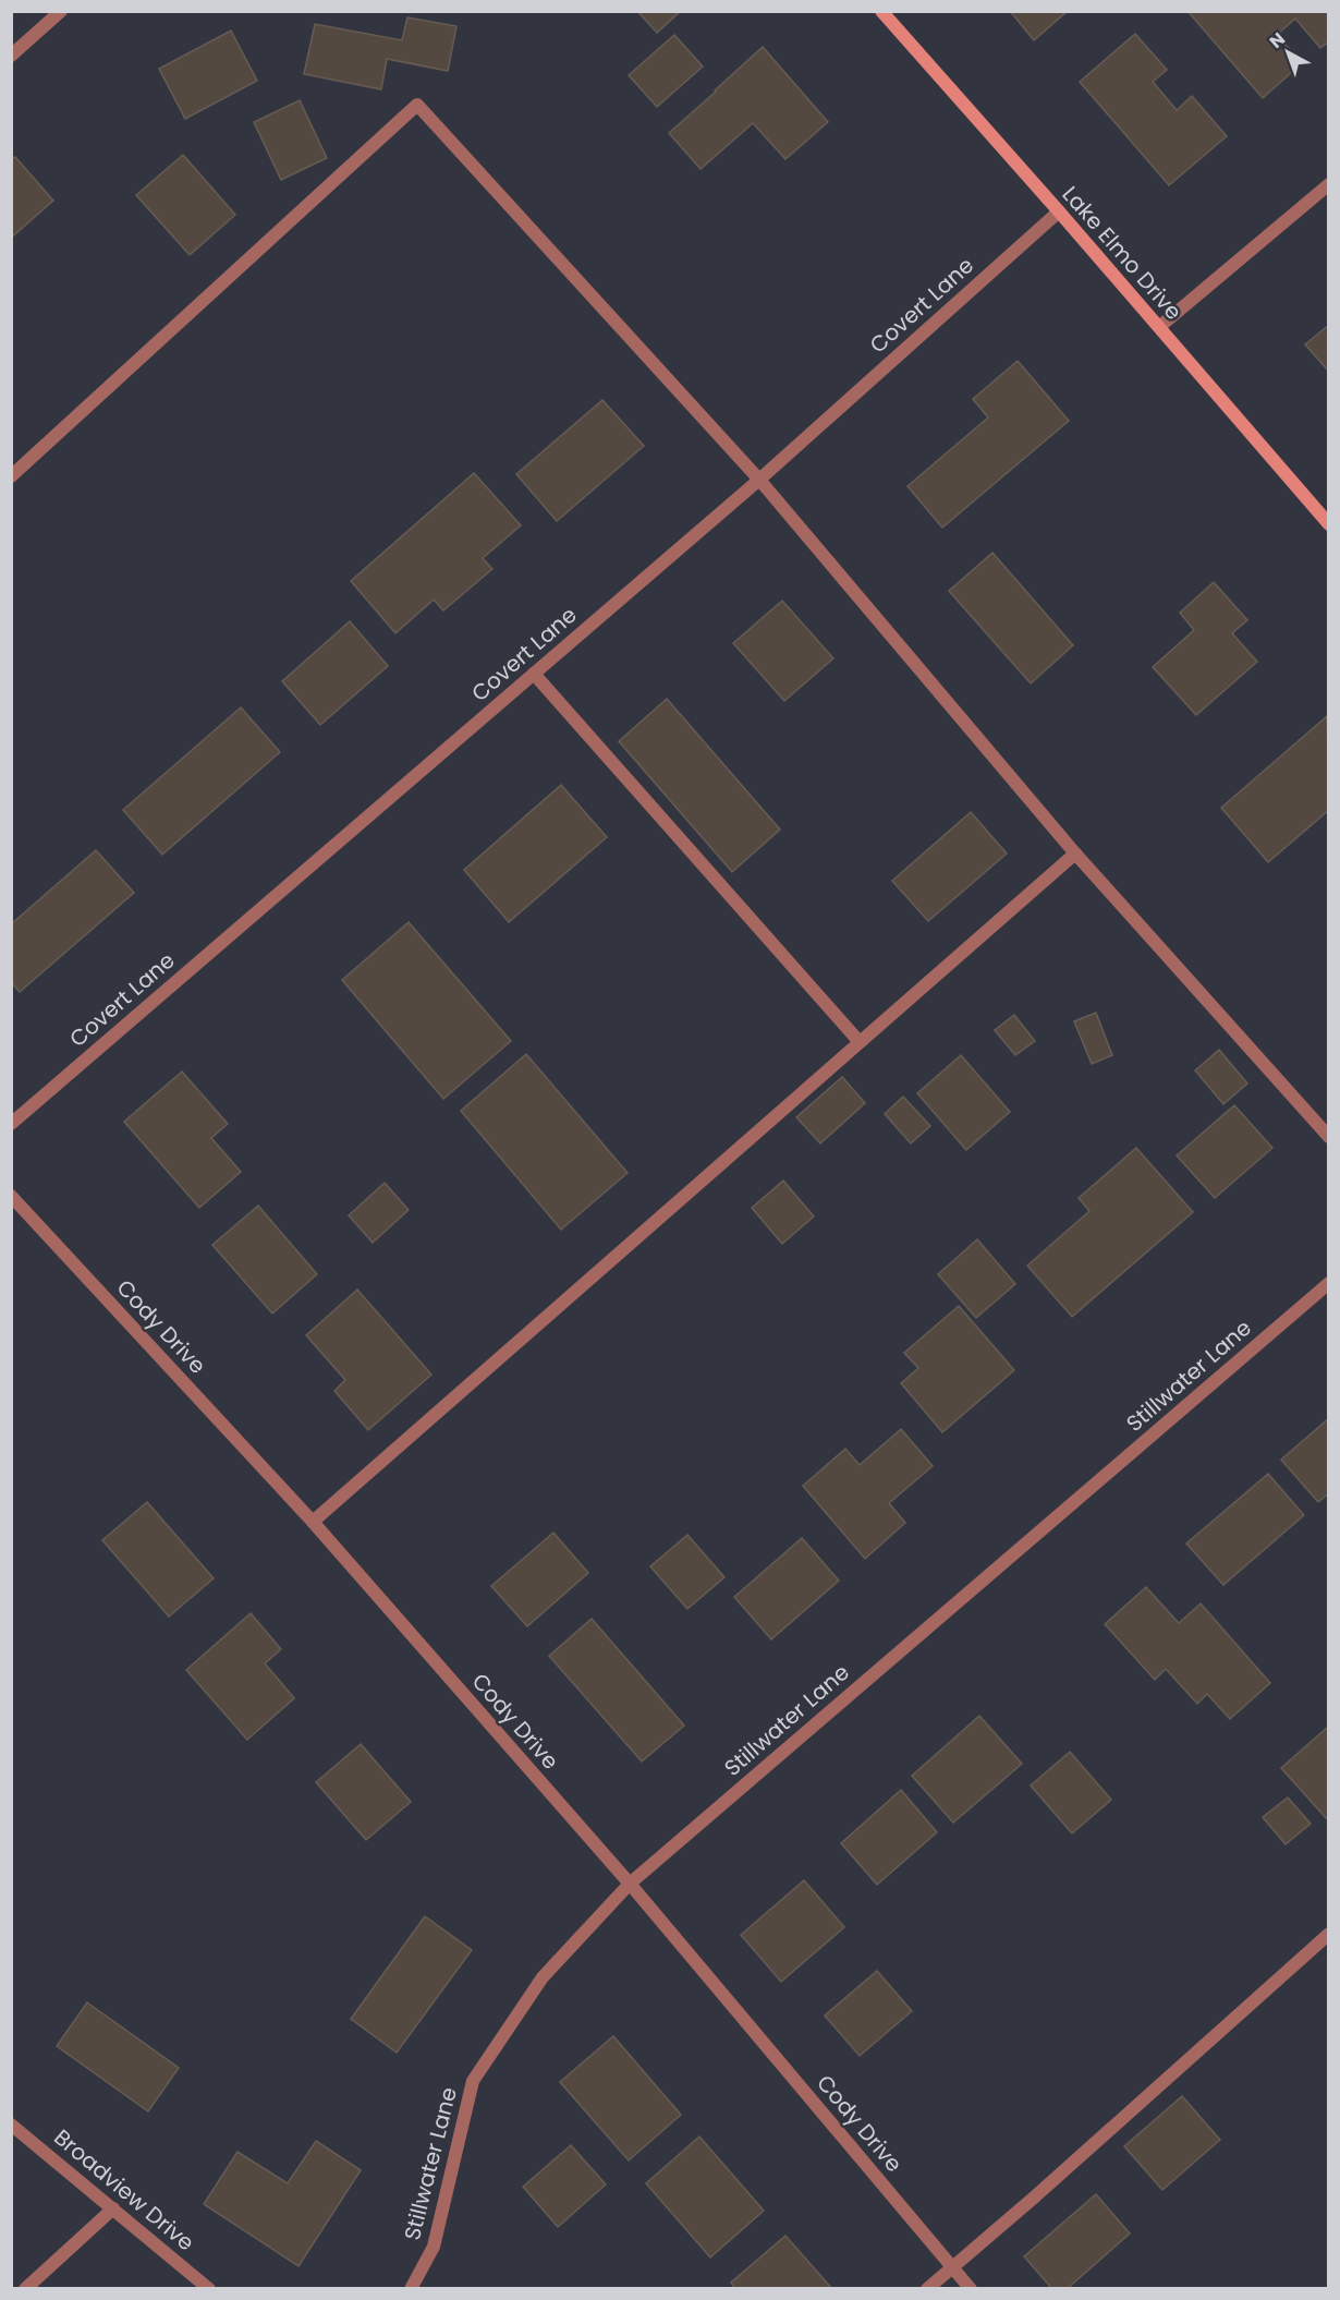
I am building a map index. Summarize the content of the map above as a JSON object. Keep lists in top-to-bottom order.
{
  "streets": {
    "street": [
      "Lake Elmo Drive",
      "Covert Lane",
      "Cody Drive",
      "Stillwater Lane",
      "Broadview Drive"
    ]
  },
  "crossings": [
    ["Lake Elmo Drive", "Covert Lane"],
    ["Cody Drive", "Stillwater Lane"]
  ],
  "north": "top left"
}
